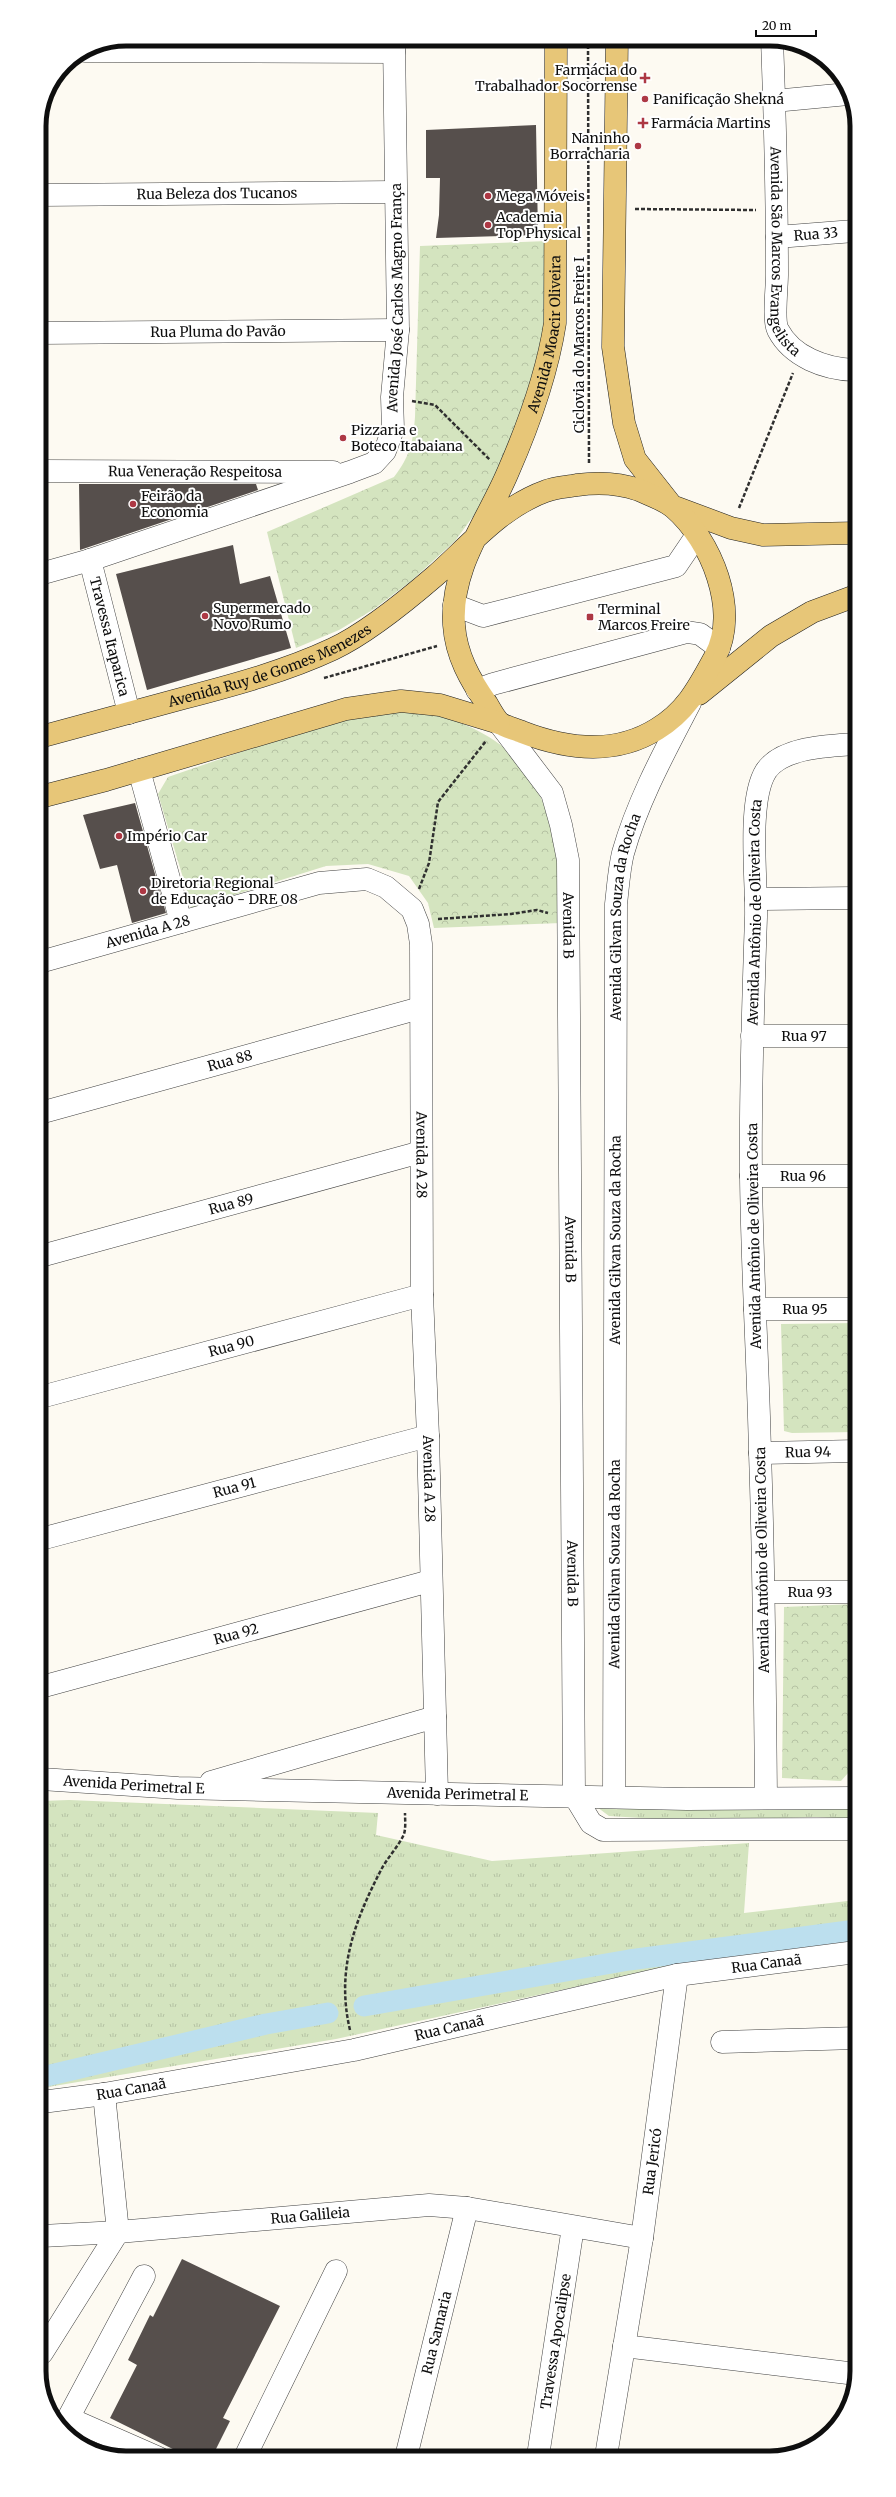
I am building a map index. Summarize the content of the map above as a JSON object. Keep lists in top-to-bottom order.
{
  "streets": {
    "main road": ["Avenida Moacir Oliveira", "Avenida Ruy de Gomes Menezes"],
    "street": [
      "Rua Beleza dos Tucanos",
      "Rua 33",
      "Avenida São Marcos Evangelista",
      "Avenida José Carlos Magno França",
      "Rua Pluma do Pavão",
      "Rua Veneração Respeitosa",
      "Travessa Itaparica",
      "Avenida Antônio de Oliveira Costa",
      "Avenida Gilvan Souza da Rocha",
      "Avenida B",
      "Avenida A 28",
      "Rua 97",
      "Rua 88",
      "Rua 96",
      "Rua 89",
      "Rua 95",
      "Rua 90",
      "Rua 94",
      "Rua 91",
      "Rua 93",
      "Rua 92",
      "Avenida Perimetral E",
      "Rua Canaã",
      "Rua Jericó",
      "Rua Galileia",
      "Rua Samaria",
      "Travessa Apocalipse"
    ],
    "path": ["Ciclovia do Marcos Freire I"]
  },
  "crossings": [
    ["Rua Beleza dos Tucanos", "Avenida José Carlos Magno França"],
    ["Rua 33", "Avenida São Marcos Evangelista"],
    ["Avenida José Carlos Magno França", "Rua Pluma do Pavão"],
    ["Avenida José Carlos Magno França", "Rua Veneração Respeitosa"],
    ["Avenida José Carlos Magno França", "Travessa Itaparica"],
    ["Avenida Moacir Oliveira", "Avenida Ruy de Gomes Menezes"],
    ["Ciclovia do Marcos Freire I", "Avenida Ruy de Gomes Menezes"],
    ["Travessa Itaparica", "Avenida Ruy de Gomes Menezes"],
    ["Avenida Antônio de Oliveira Costa", "Rua 97"],
    ["Avenida Antônio de Oliveira Costa", "Rua 96"],
    ["Avenida Antônio de Oliveira Costa", "Rua 95"],
    ["Avenida Antônio de Oliveira Costa", "Rua 94"],
    ["Avenida Antônio de Oliveira Costa", "Rua 93"],
    ["Avenida Gilvan Souza da Rocha", "Avenida Perimetral E"],
    ["Avenida B", "Avenida Perimetral E"],
    ["Avenida A 28", "Rua 88"],
    ["Avenida A 28", "Rua 89"],
    ["Avenida A 28", "Rua 90"],
    ["Avenida A 28", "Rua 91"],
    ["Avenida A 28", "Rua 92"],
    ["Avenida A 28", "Avenida Perimetral E"],
    ["Rua Canaã", "Rua Jericó"],
    ["Rua Jericó", "Rua Galileia"],
    ["Rua Galileia", "Rua Samaria"],
    ["Rua Galileia", "Travessa Apocalipse"]
  ],
  "places": {
    "health": ["Farmácia do Trabalhador Socorrense", "Farmácia Martins"],
    "other": [
      "Panificação Shekná",
      "Naninho Borracharia",
      "Mega Móveis",
      "Academia Top Physical",
      "Pizzaria e Boteco Itabaiana",
      "Feirão da Economia",
      "Supermercado Novo Rumo",
      "Império Car",
      "Diretoria Regional de Educação - DRE 08"
    ],
    "transit": ["Terminal Marcos Freire"]
  },
  "scale_bar": "20 m"
}
